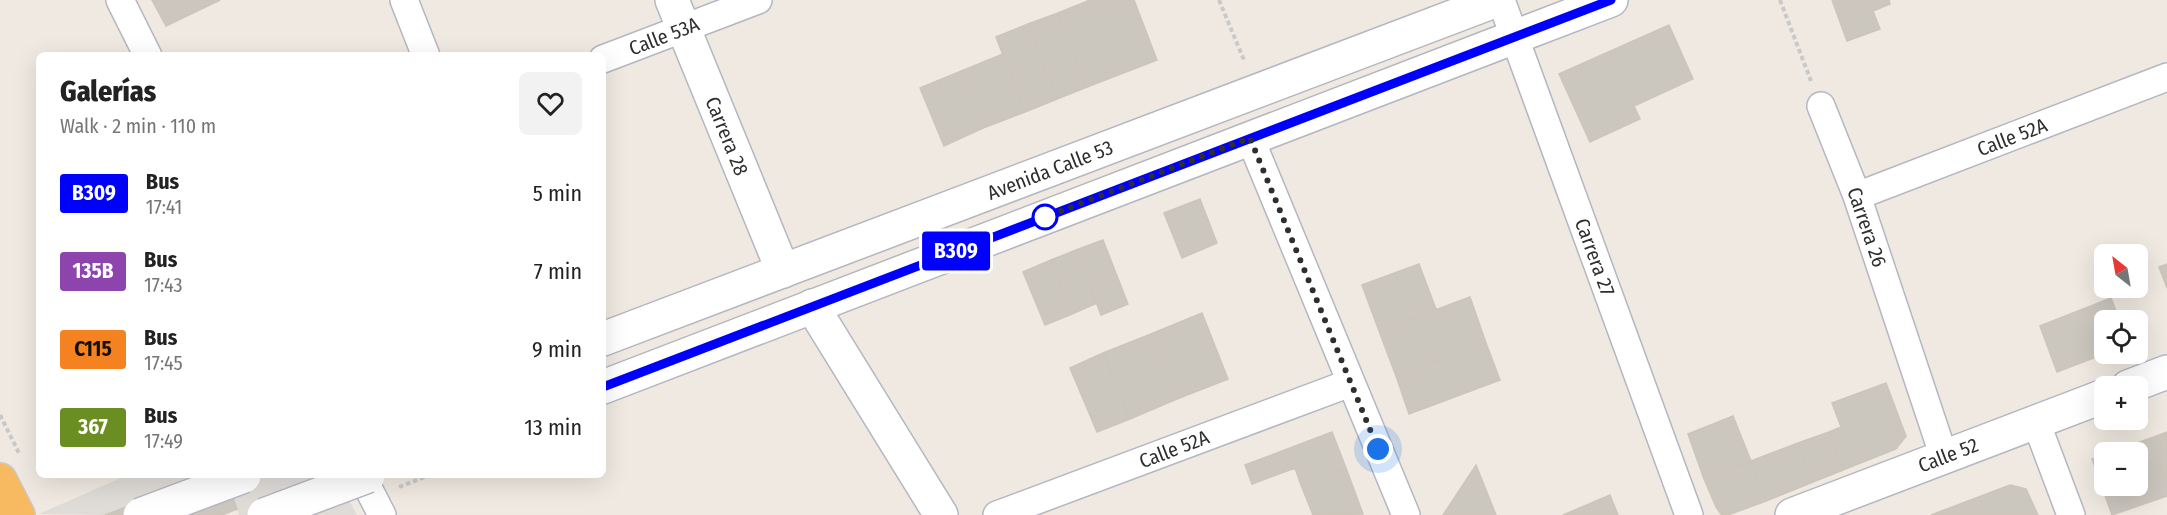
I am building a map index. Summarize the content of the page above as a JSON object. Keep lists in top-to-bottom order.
{
  "streets": {
    "main road": ["Carrera 28", "Avenida Calle 53", "Calle 52"],
    "street": [
      "Calle 53A",
      "Calle 52A",
      "Carrera 26",
      "Carrera 27"
    ]
  },
  "crossings": [
    ["Calle 53A", "Carrera 28"],
    ["Carrera 28", "Avenida Calle 53"],
    ["Calle 52A", "Carrera 26"],
    ["Carrera 26", "Calle 52"]
  ],
  "lines": ["bus line B309"],
  "north": "top left",
  "page": {
    "on_map": "B309",
    "heading": ["Galerías", "Walk · 2 min · 110 m"],
    "list": [
      {
        "mark": "B309",
        "name": "Bus",
        "note": "17:41",
        "value": "5 min"
      },
      {
        "mark": "135B",
        "name": "Bus",
        "note": "17:43",
        "value": "7 min"
      },
      {
        "mark": "C115",
        "name": "Bus",
        "note": "17:45",
        "value": "9 min"
      },
      {
        "mark": "367",
        "name": "Bus",
        "note": "17:49",
        "value": "13 min"
      }
    ],
    "map_buttons": ["+", "−"]
  }
}
